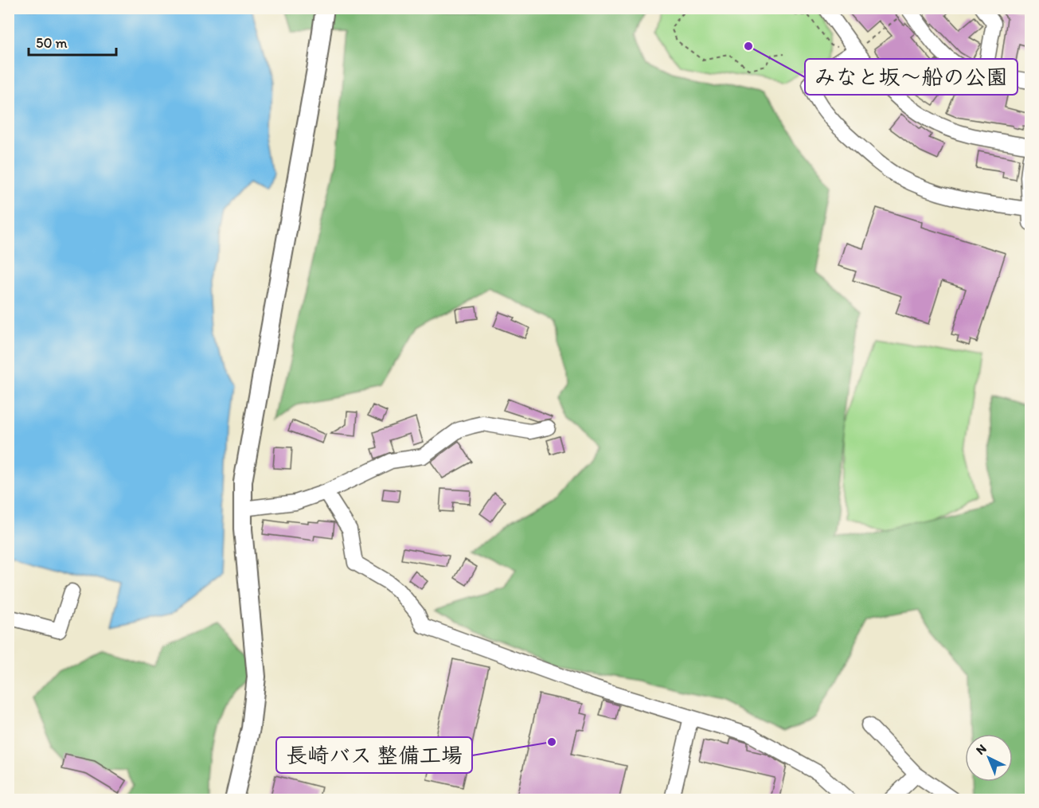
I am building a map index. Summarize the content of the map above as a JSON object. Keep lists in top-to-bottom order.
{
  "places": ["みなと坂〜船の公園", "長崎バス 整備工場"],
  "scale_bar": "50 m",
  "north": "top left"
}
